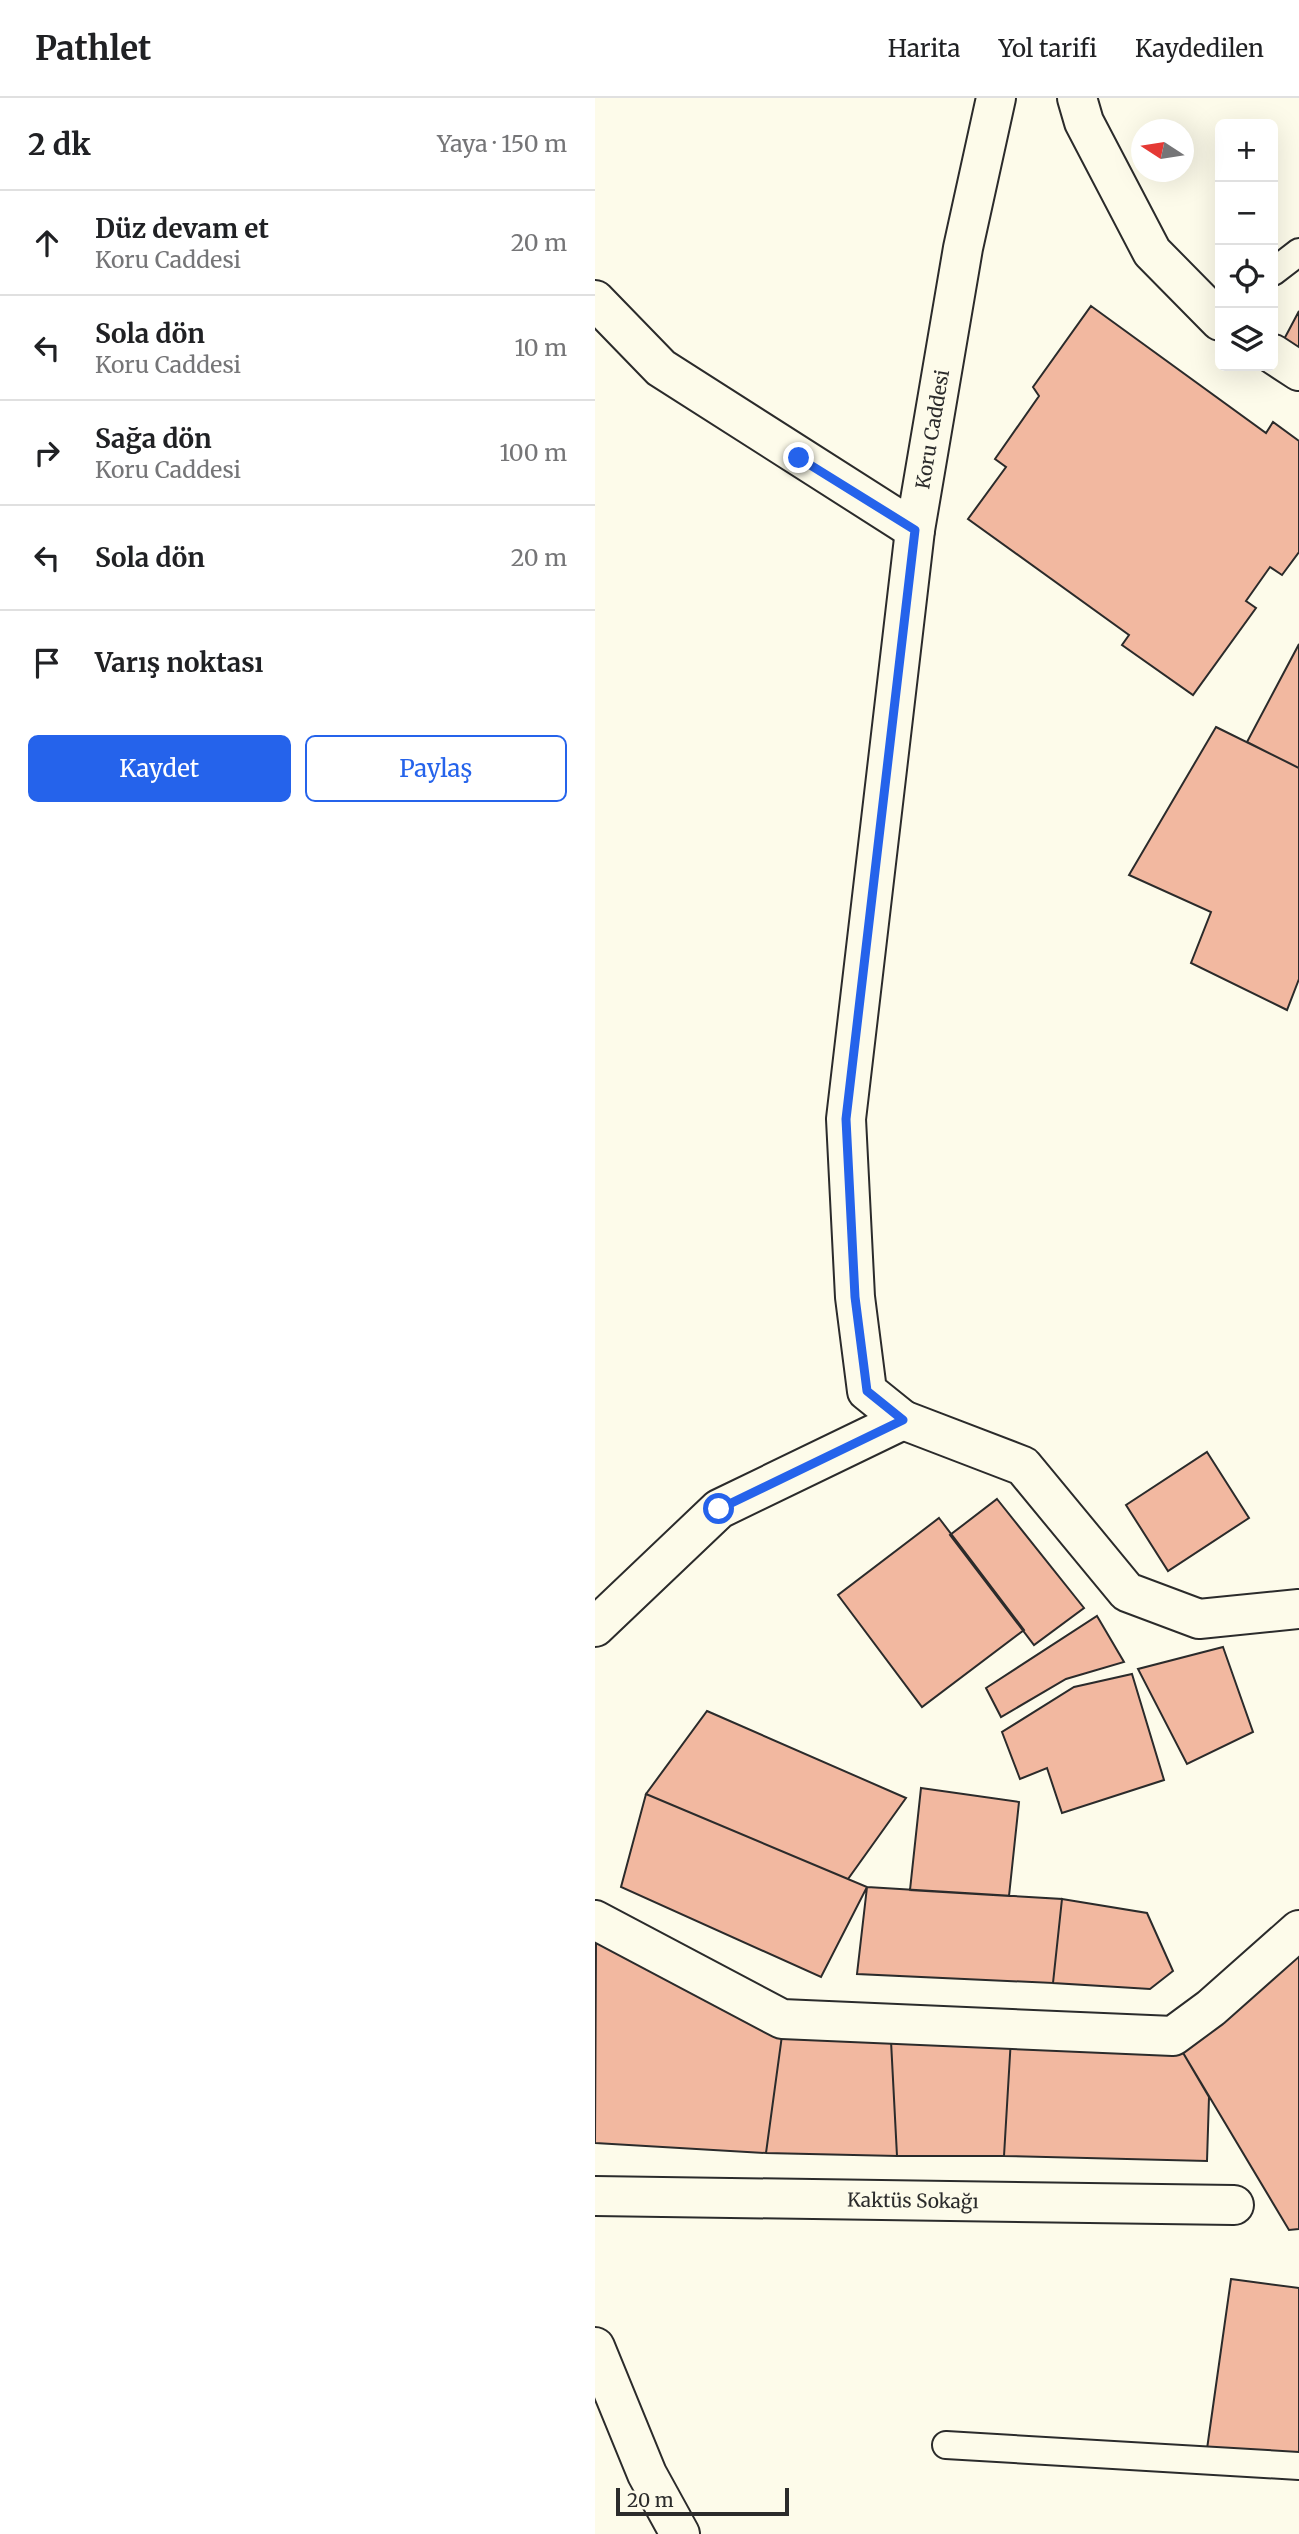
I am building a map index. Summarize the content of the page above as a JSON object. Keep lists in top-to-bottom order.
{
  "streets": {
    "street": ["Koru Caddesi", "Kaktüs Sokağı"]
  },
  "scale_bar": "20 m",
  "north": "left",
  "page": {
    "header": "Pathlet",
    "nav": ["Harita", "Yol tarifi", "Kaydedilen"],
    "heading": ["2 dk", "Yaya · 150 m"],
    "map_buttons": ["+", "−"],
    "list": [
      ["Düz devam et", "Koru Caddesi", "20 m"],
      ["Sola dön", "Koru Caddesi", "10 m"],
      ["Sağa dön", "Koru Caddesi", "100 m"],
      ["Sola dön", "20 m"],
      "Varış noktası"
    ],
    "buttons": ["Kaydet", "Paylaş"],
    "scale": "20 m"
  }
}
